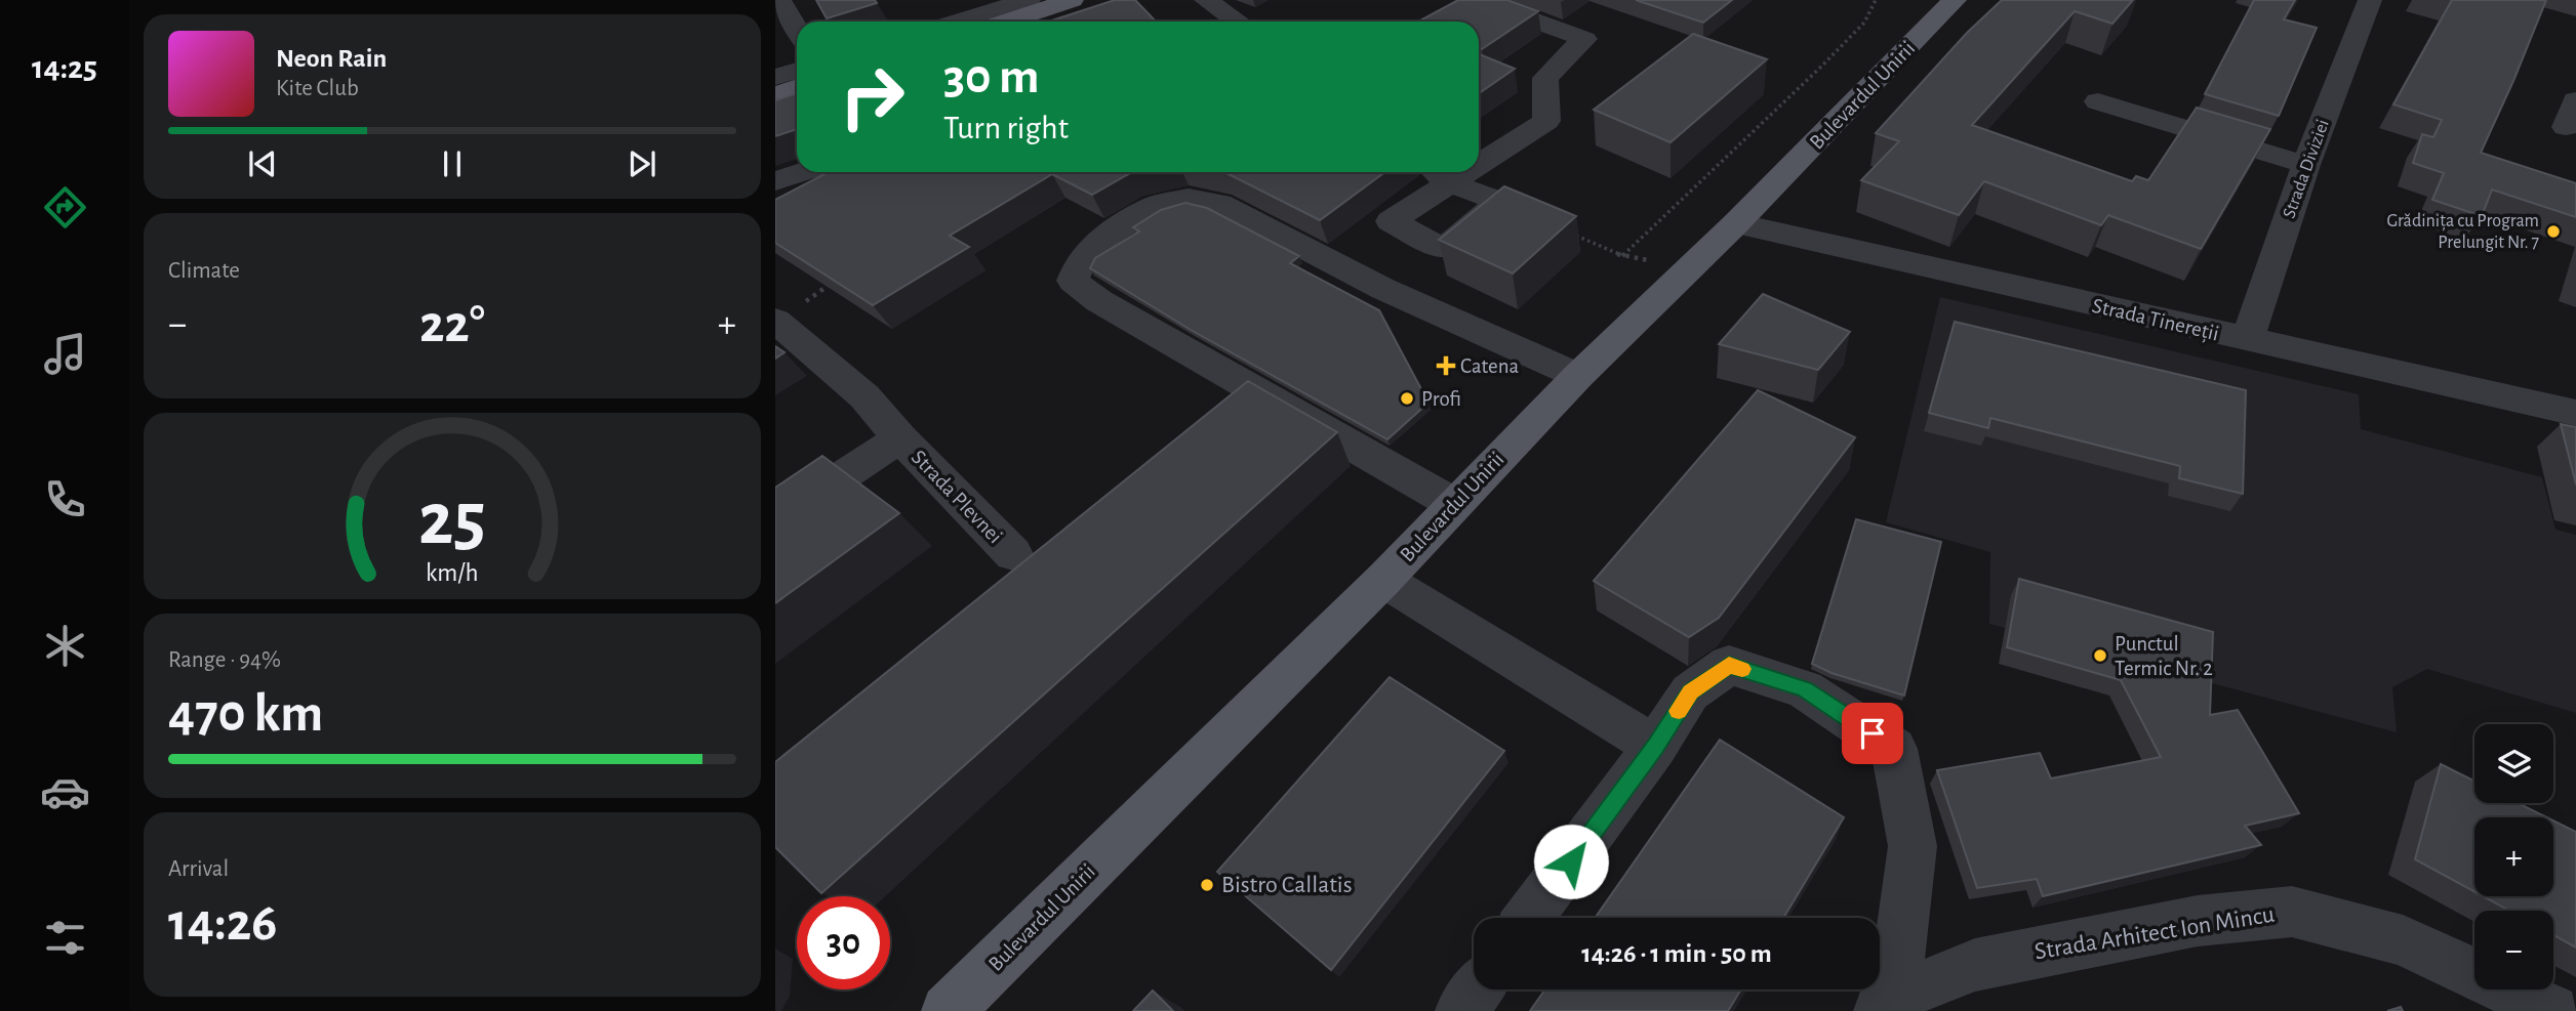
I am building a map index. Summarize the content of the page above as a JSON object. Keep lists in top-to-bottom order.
{
  "streets": {
    "main road": ["Bulevardul Unirii"],
    "street": [
      "Strada Diviziei",
      "Strada Tinereții",
      "Strada Plevnei",
      "Strada Arhitect Ion Mincu"
    ]
  },
  "crossings": [
    ["Bulevardul Unirii", "Strada Tinereții"],
    ["Strada Diviziei", "Strada Tinereții"]
  ],
  "places": {
    "other": [
      "Grădinița cu Program Prelungit Nr. 7",
      "Profi",
      "Punctul Termic Nr. 2",
      "Bistro Callatis"
    ],
    "health": ["Catena"]
  },
  "page": {
    "tabs": "14:25",
    "turn": ["30 m", "Turn right"],
    "song": ["Neon Rain", "Kite Club"],
    "tile": [
      "Climate",
      ["Range · 94%", "470 km"],
      ["Arrival", "14:26"]
    ],
    "heat": ["−", "22°", "+"],
    "map_buttons": ["+", "−"],
    "limit": "30",
    "trip": "14:26 · 1 min · 50 m",
    "gauge": ["25", "km/h"]
  }
}
